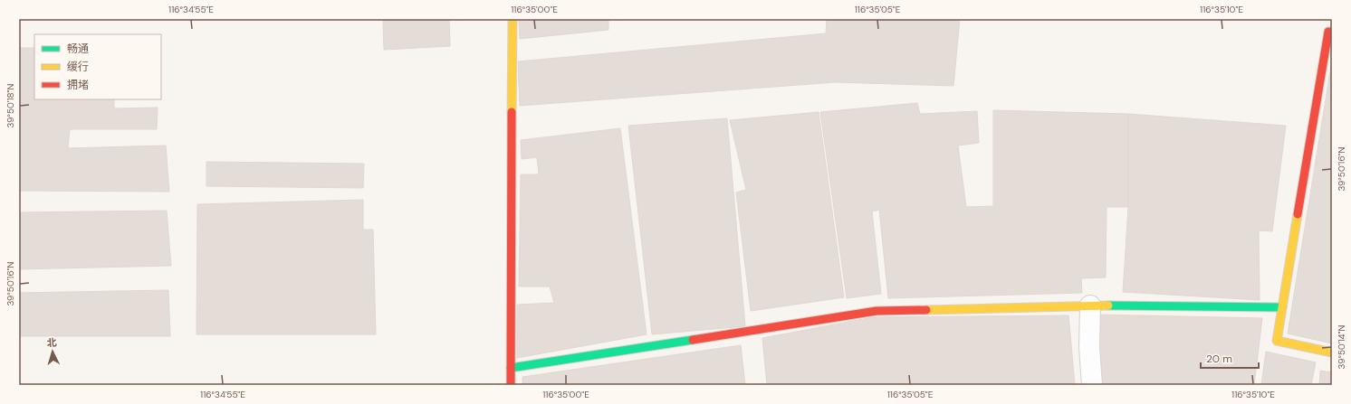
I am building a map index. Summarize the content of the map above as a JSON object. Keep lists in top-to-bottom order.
{
  "legend": ["畅通", "缓行", "拥堵"],
  "scale_bar": "20 m",
  "north": "top",
  "coordinates": [
    "116°34'55\"E",
    "116°35'00\"E",
    "116°35'05\"E",
    "116°35'10\"E",
    "39°50'18\"N",
    "39°50'16\"N",
    "39°50'14\"N"
  ]
}
